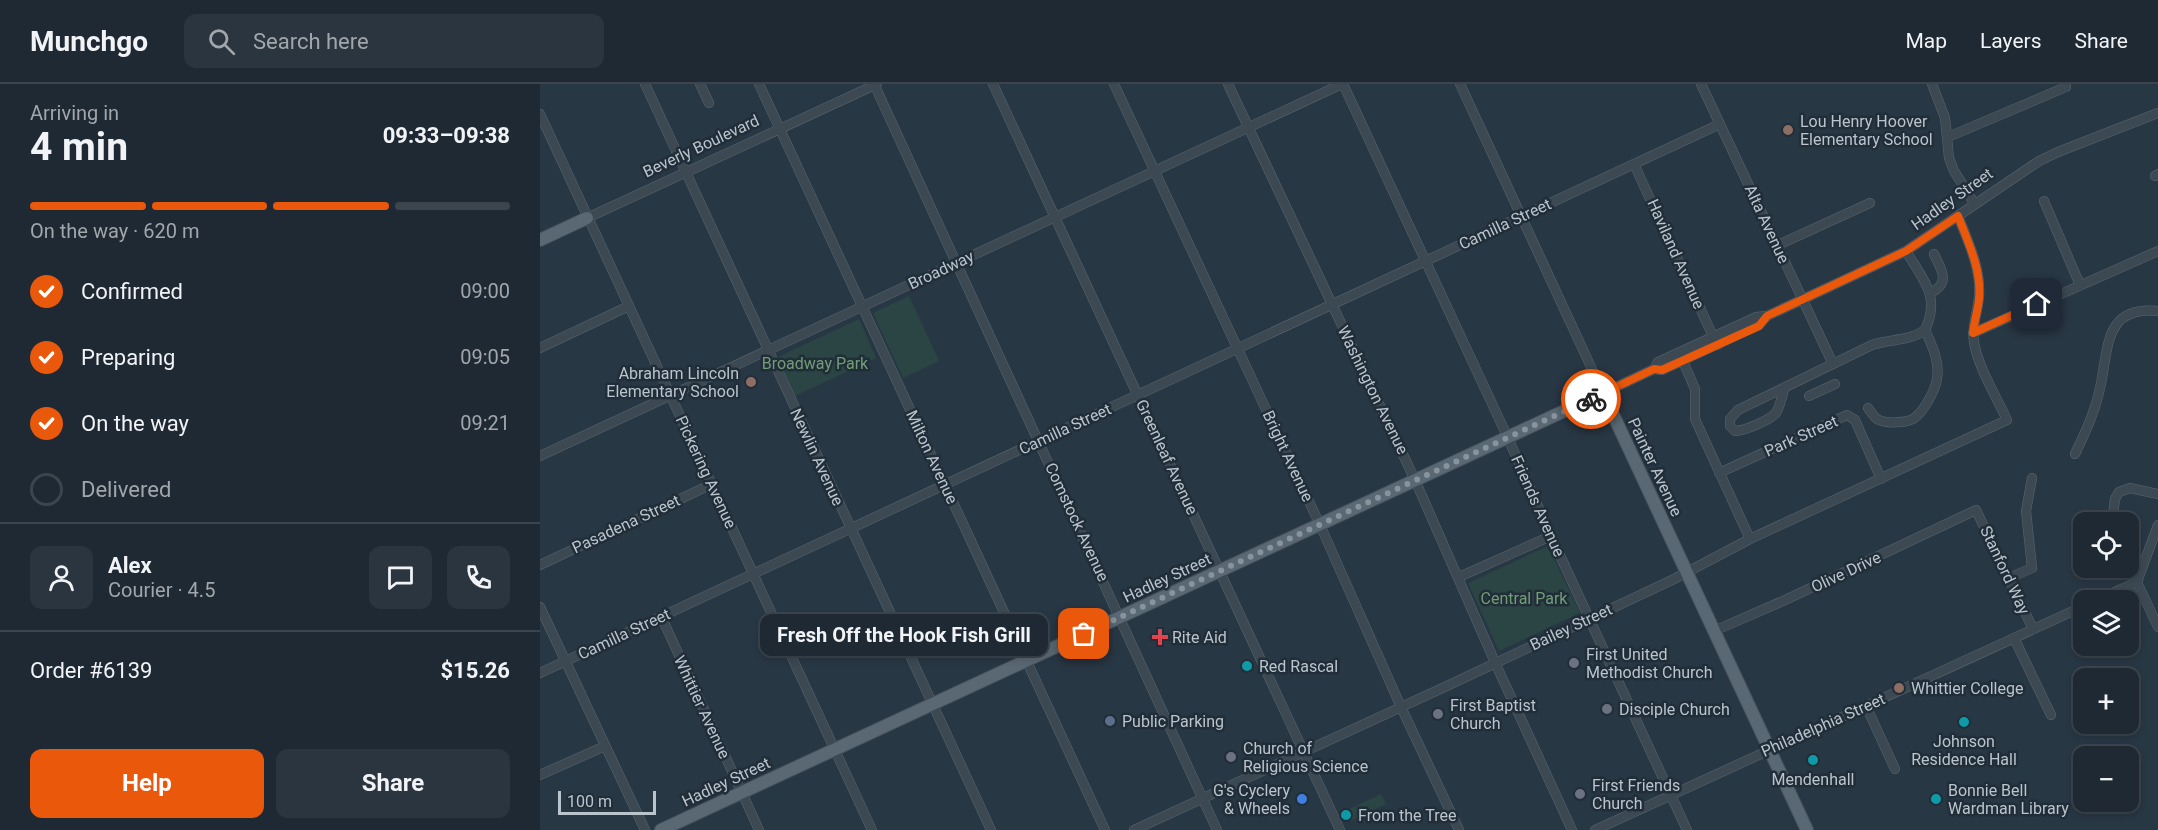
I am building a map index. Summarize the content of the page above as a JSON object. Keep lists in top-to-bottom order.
{
  "streets": {
    "main road": ["Beverly Boulevard", "Hadley Street", "Painter Avenue"],
    "street": [
      "Camilla Street",
      "Alta Avenue",
      "Haviland Avenue",
      "Broadway",
      "Washington Avenue",
      "Park Street",
      "Bright Avenue",
      "Newlin Avenue",
      "Milton Avenue",
      "Greenleaf Avenue",
      "Pickering Avenue",
      "Friends Avenue",
      "Comstock Avenue",
      "Pasadena Street",
      "Stanford Way",
      "Olive Drive",
      "Bailey Street",
      "Whittier Avenue",
      "Philadelphia Street"
    ]
  },
  "crossings": [
    ["Beverly Boulevard", "Newlin Avenue"],
    ["Beverly Boulevard", "Milton Avenue"],
    ["Beverly Boulevard", "Pickering Avenue"],
    ["Beverly Boulevard", "Comstock Avenue"],
    ["Hadley Street", "Alta Avenue"],
    ["Hadley Street", "Haviland Avenue"],
    ["Hadley Street", "Washington Avenue"],
    ["Hadley Street", "Bright Avenue"],
    ["Hadley Street", "Newlin Avenue"],
    ["Hadley Street", "Milton Avenue"],
    ["Hadley Street", "Greenleaf Avenue"],
    ["Hadley Street", "Painter Avenue"],
    ["Hadley Street", "Pickering Avenue"],
    ["Hadley Street", "Friends Avenue"],
    ["Hadley Street", "Comstock Avenue"],
    ["Hadley Street", "Whittier Avenue"],
    ["Camilla Street", "Alta Avenue"],
    ["Camilla Street", "Haviland Avenue"],
    ["Camilla Street", "Washington Avenue"],
    ["Camilla Street", "Bright Avenue"],
    ["Camilla Street", "Newlin Avenue"],
    ["Camilla Street", "Milton Avenue"],
    ["Camilla Street", "Greenleaf Avenue"],
    ["Camilla Street", "Painter Avenue"],
    ["Camilla Street", "Pickering Avenue"],
    ["Camilla Street", "Friends Avenue"],
    ["Camilla Street", "Comstock Avenue"],
    ["Camilla Street", "Whittier Avenue"],
    ["Broadway", "Washington Avenue"],
    ["Broadway", "Bright Avenue"],
    ["Broadway", "Newlin Avenue"],
    ["Broadway", "Milton Avenue"],
    ["Broadway", "Greenleaf Avenue"],
    ["Broadway", "Pickering Avenue"],
    ["Broadway", "Friends Avenue"],
    ["Broadway", "Comstock Avenue"],
    ["Washington Avenue", "Bailey Street"],
    ["Park Street", "Bailey Street"],
    ["Bright Avenue", "Bailey Street"],
    ["Greenleaf Avenue", "Bailey Street"],
    ["Painter Avenue", "Olive Drive"],
    ["Painter Avenue", "Bailey Street"],
    ["Painter Avenue", "Philadelphia Street"],
    ["Pickering Avenue", "Pasadena Street"],
    ["Friends Avenue", "Bailey Street"],
    ["Friends Avenue", "Philadelphia Street"],
    ["Comstock Avenue", "Bailey Street"],
    ["Stanford Way", "Olive Drive"],
    ["Stanford Way", "Philadelphia Street"]
  ],
  "parks": ["Broadway Park", "Central Park"],
  "places": {
    "other": [
      "Lou Henry Hoover Elementary School",
      "Abraham Lincoln Elementary School",
      "Fresh Off the Hook Fish Grill",
      "First United Methodist Church",
      "Red Rascal",
      "Whittier College",
      "Disciple Church",
      "First Baptist Church",
      "Public Parking",
      "Johnson Residence Hall",
      "Church of Religious Science",
      "Mendenhall",
      "First Friends Church",
      "G's Cyclery & Wheels",
      "Bonnie Bell Wardman Library",
      "From the Tree"
    ],
    "health": ["Rite Aid"]
  },
  "scale_bar": "100 m",
  "page": {
    "header": "Munchgo",
    "search": "Search here",
    "nav": ["Map", "Layers", "Share"],
    "heading": ["4 min", "Arriving in", "09:33–09:38"],
    "panel": [
      "Alex",
      "Courier · 4.5",
      "Order #6139",
      "$15.26"
    ],
    "bar": "On the way · 620 m",
    "list": [
      ["Confirmed", "09:00"],
      ["Preparing", "09:05"],
      ["On the way", "09:21"],
      "Delivered"
    ],
    "map_buttons": ["+", "−"],
    "bubble": "Fresh Off the Hook Fish Grill",
    "buttons": ["Help", "Share"],
    "scale": "100 m"
  }
}
